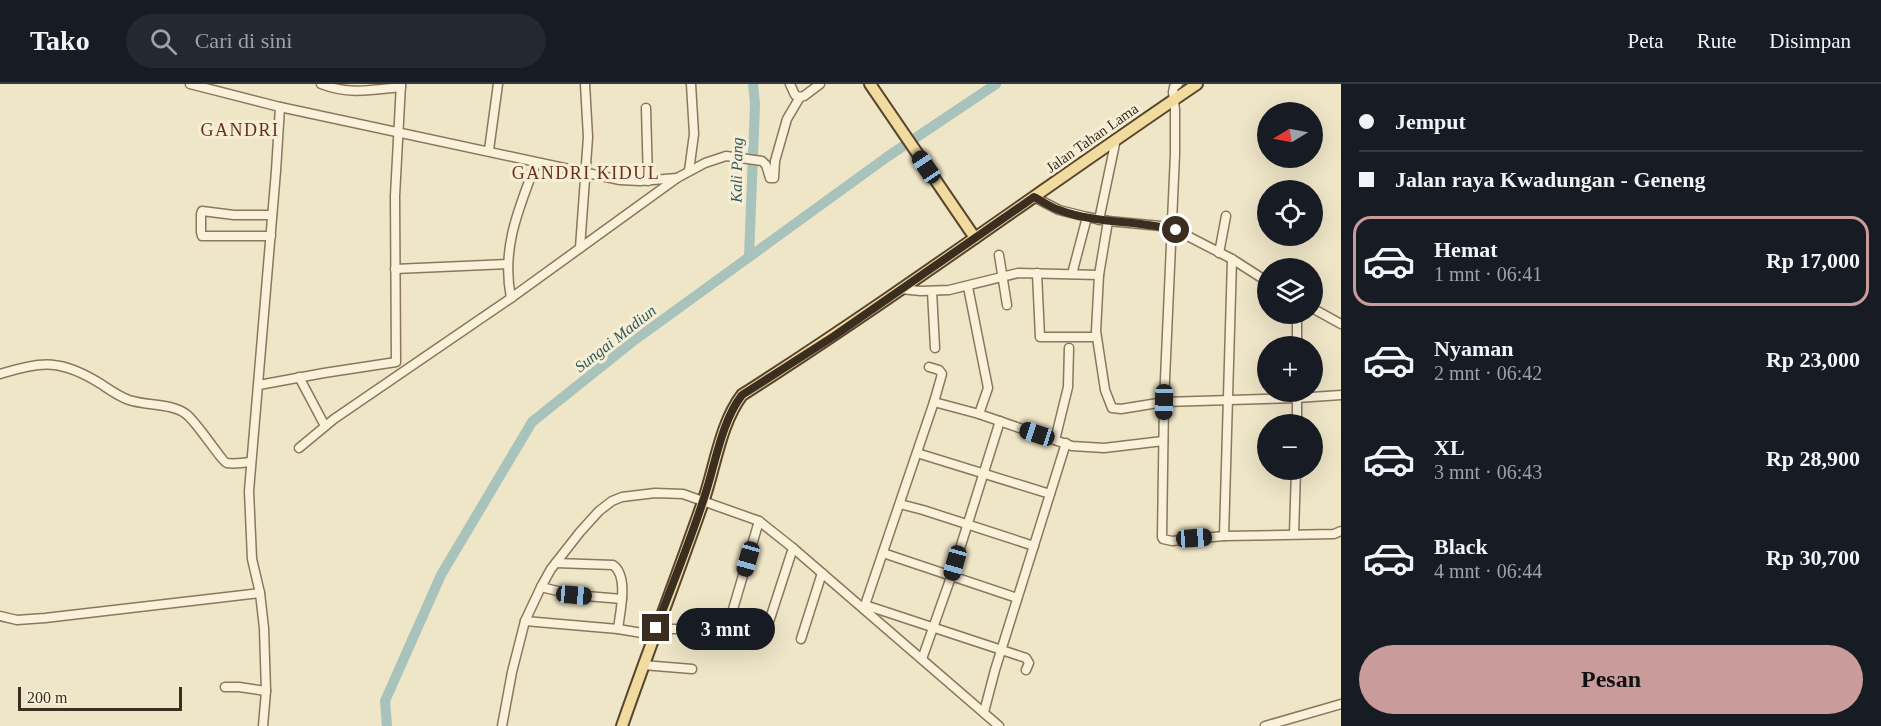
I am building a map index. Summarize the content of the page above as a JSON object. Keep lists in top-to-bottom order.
{
  "streets": {
    "main road": ["Jalan Tahan Lama"]
  },
  "districts": ["GANDRI", "GANDRI KIDUL"],
  "water": ["Kali Pang", "Sungai Madiun"],
  "scale_bar": "200 m",
  "north": "left",
  "page": {
    "header": "Tako",
    "search": "Cari di sini",
    "nav": ["Peta", "Rute", "Disimpan"],
    "banner": ["Jemput", "Jalan raya Kwadungan - Geneng"],
    "map_buttons": ["+", "−"],
    "list": [
      {
        "name": "Hemat",
        "note": "1 mnt · 06:41",
        "value": "Rp 17,000"
      },
      {
        "name": "Nyaman",
        "note": "2 mnt · 06:42",
        "value": "Rp 23,000"
      },
      {
        "name": "XL",
        "note": "3 mnt · 06:43",
        "value": "Rp 28,900"
      },
      {
        "name": "Black",
        "note": "4 mnt · 06:44",
        "value": "Rp 30,700"
      }
    ],
    "bubble": "3 mnt",
    "buttons": "Pesan",
    "scale": "200 m"
  }
}
